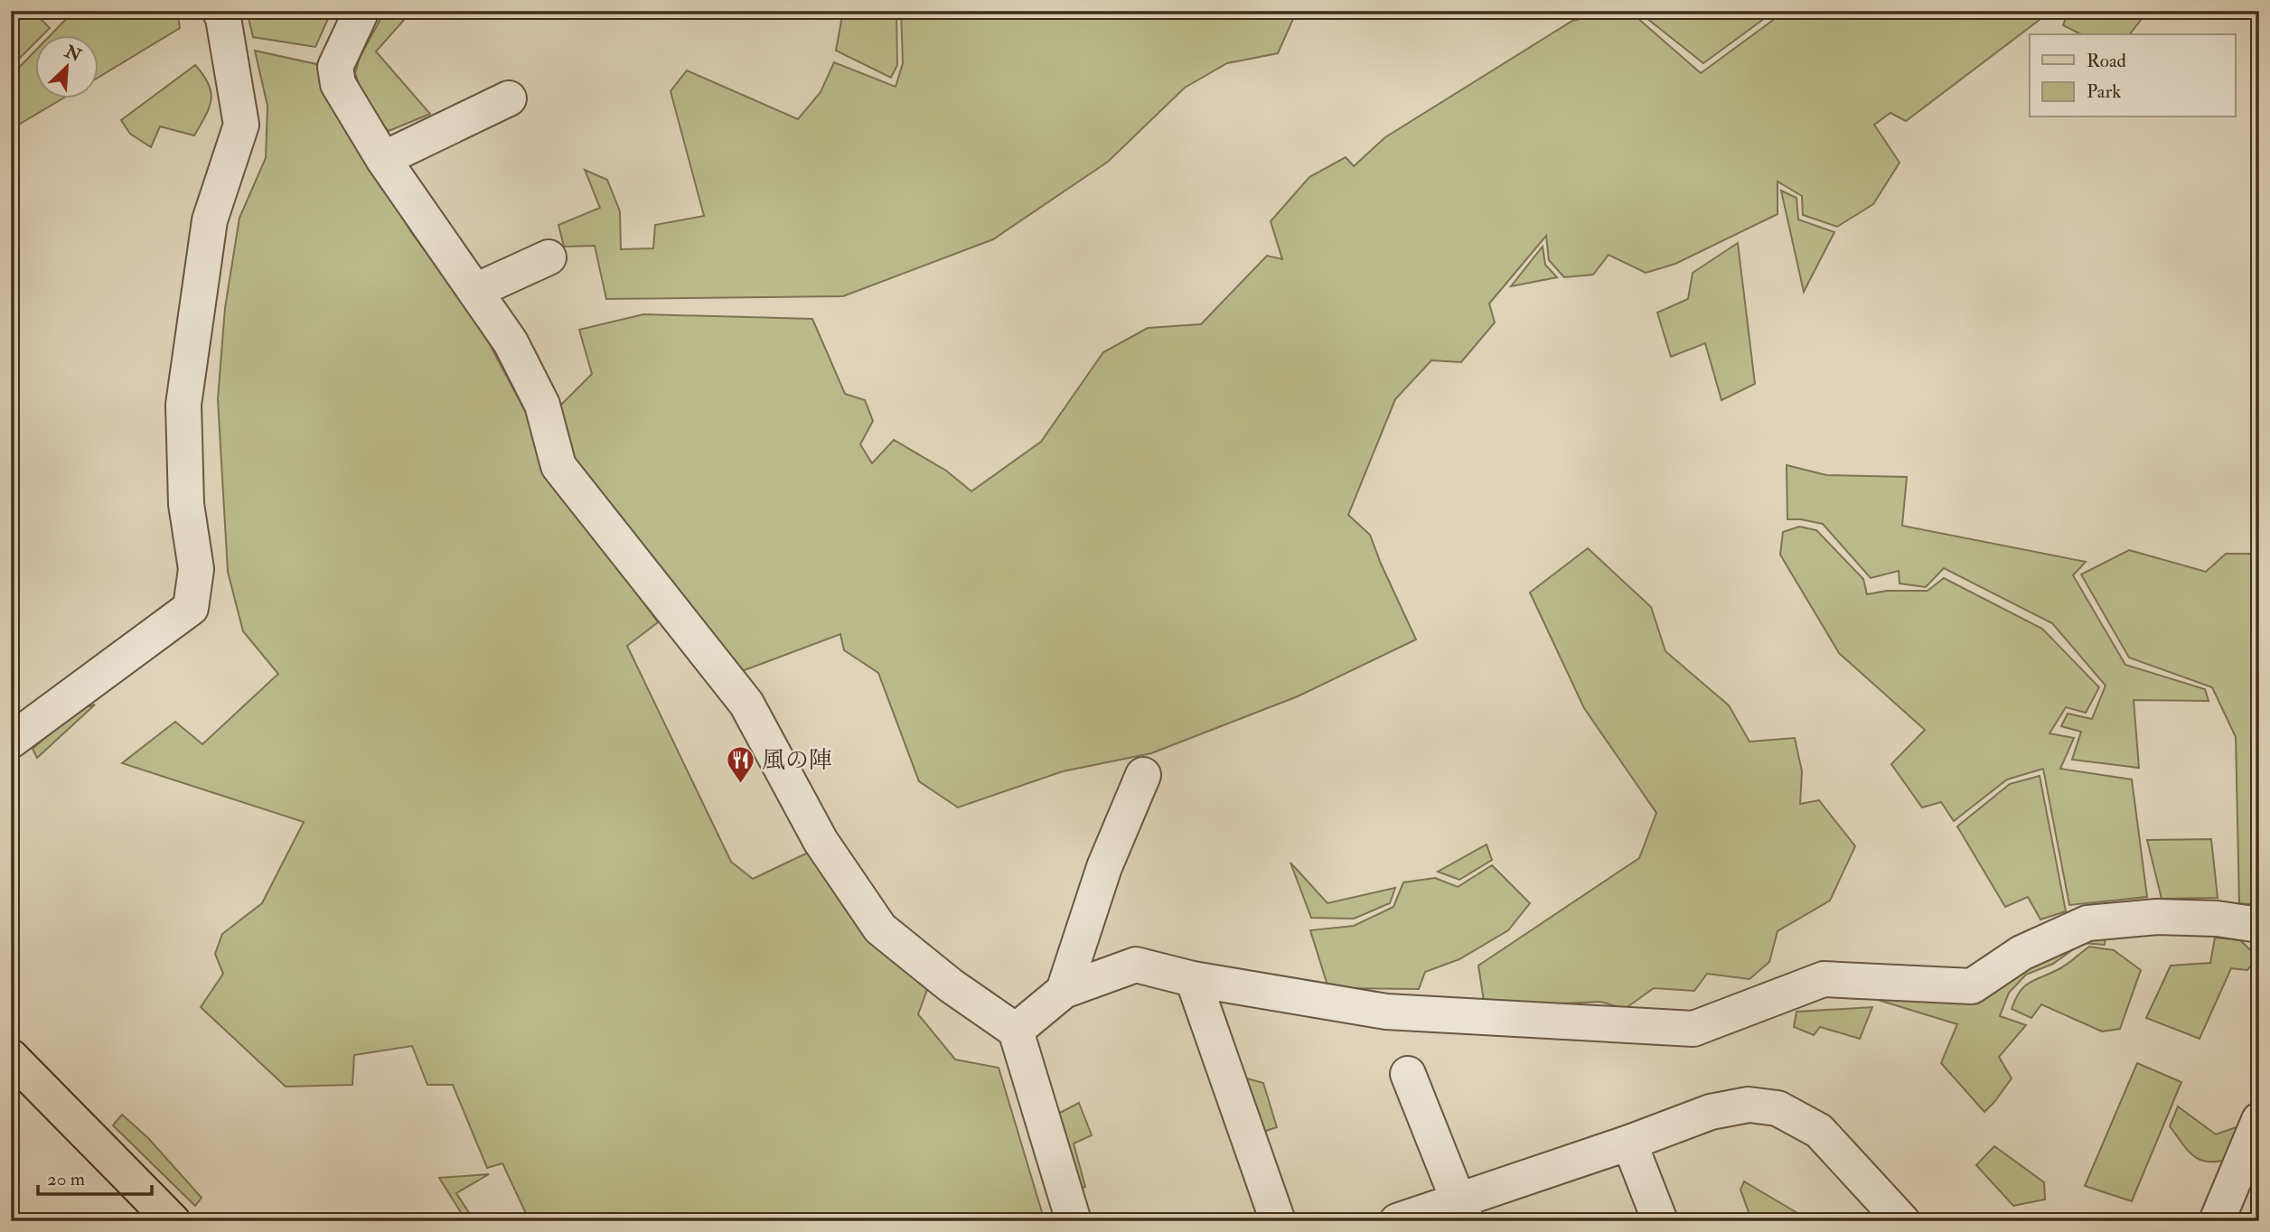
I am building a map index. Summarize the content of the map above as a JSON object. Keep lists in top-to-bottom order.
{
  "places": {
    "restaurant": ["風の陣"]
  },
  "legend": ["Road", "Park"],
  "scale_bar": "20 m",
  "north": "top right"
}
